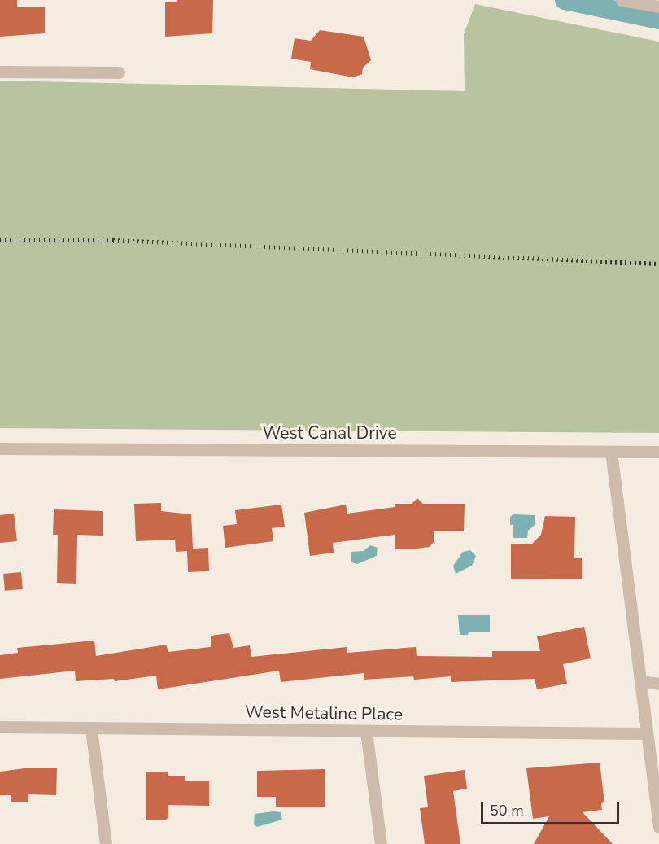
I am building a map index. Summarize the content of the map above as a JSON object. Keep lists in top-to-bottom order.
{
  "streets": {
    "street": ["West Canal Drive", "West Metaline Place"]
  },
  "scale_bar": "50 m"
}
